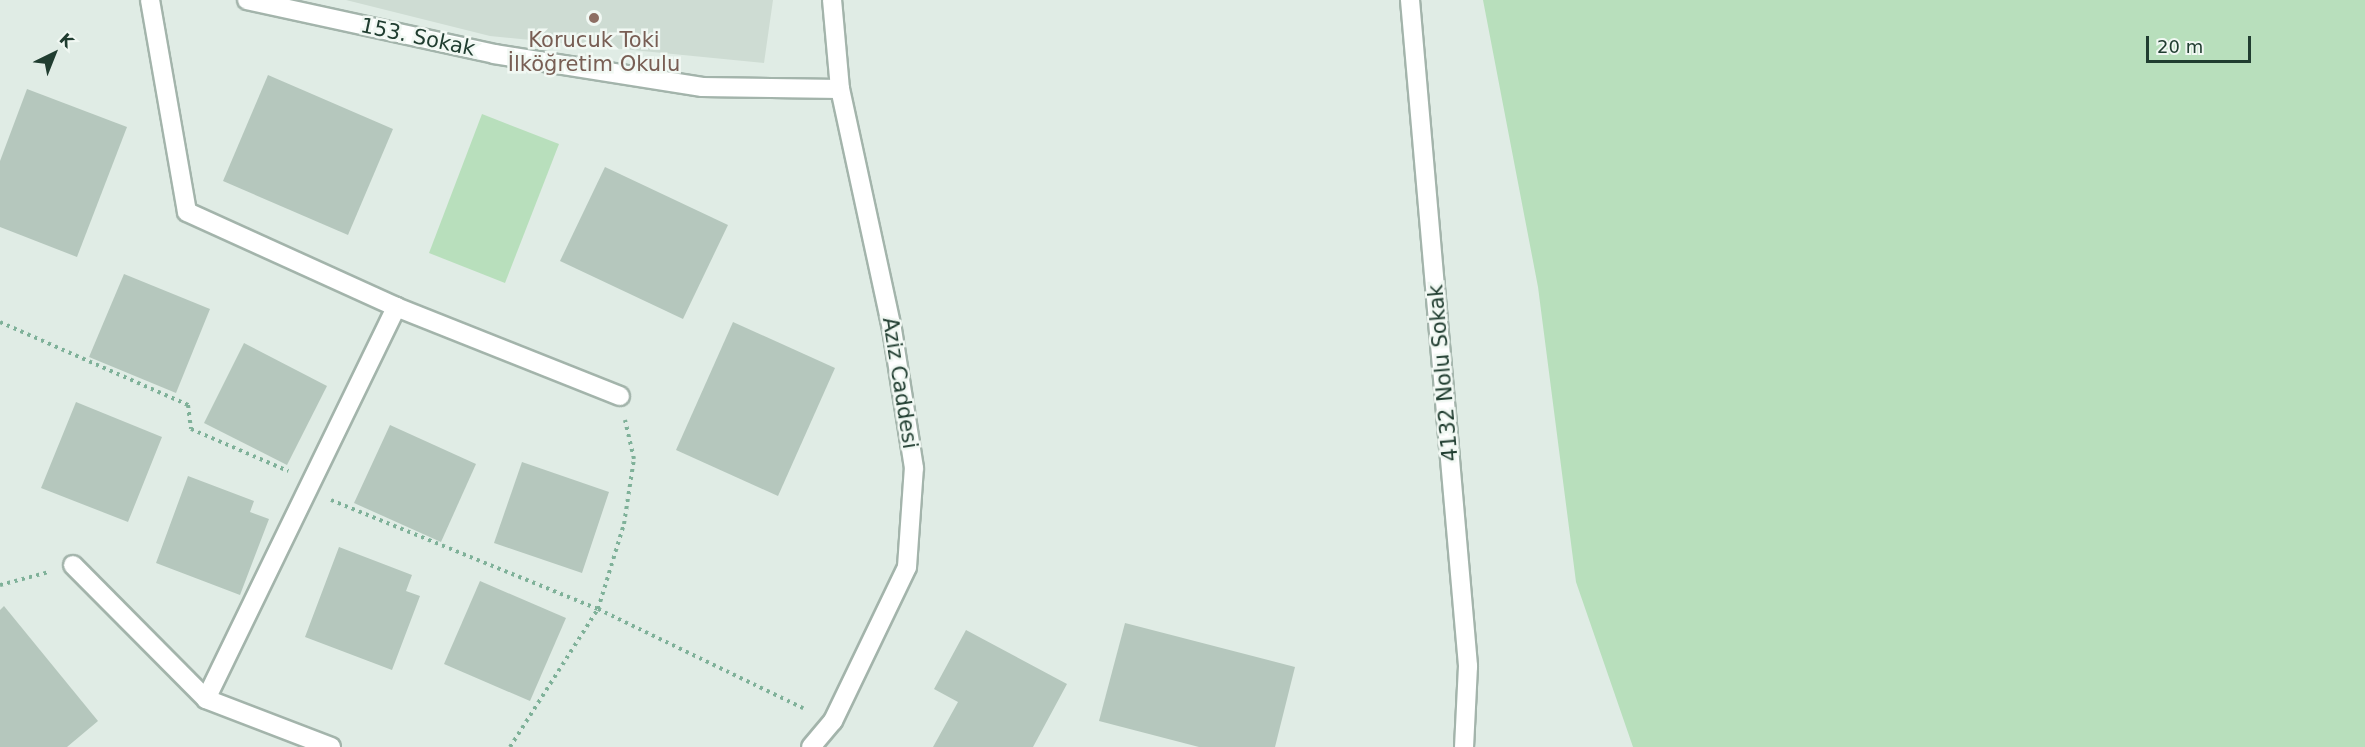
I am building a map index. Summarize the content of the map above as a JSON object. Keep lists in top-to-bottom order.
{
  "streets": {
    "street": ["153. Sokak", "4132 Nolu Sokak", "Aziz Caddesi"]
  },
  "crossings": [
    ["153. Sokak", "Aziz Caddesi"]
  ],
  "places": ["Korucuk Toki İlköğretim Okulu"],
  "scale_bar": "20 m",
  "north": "top right"
}
